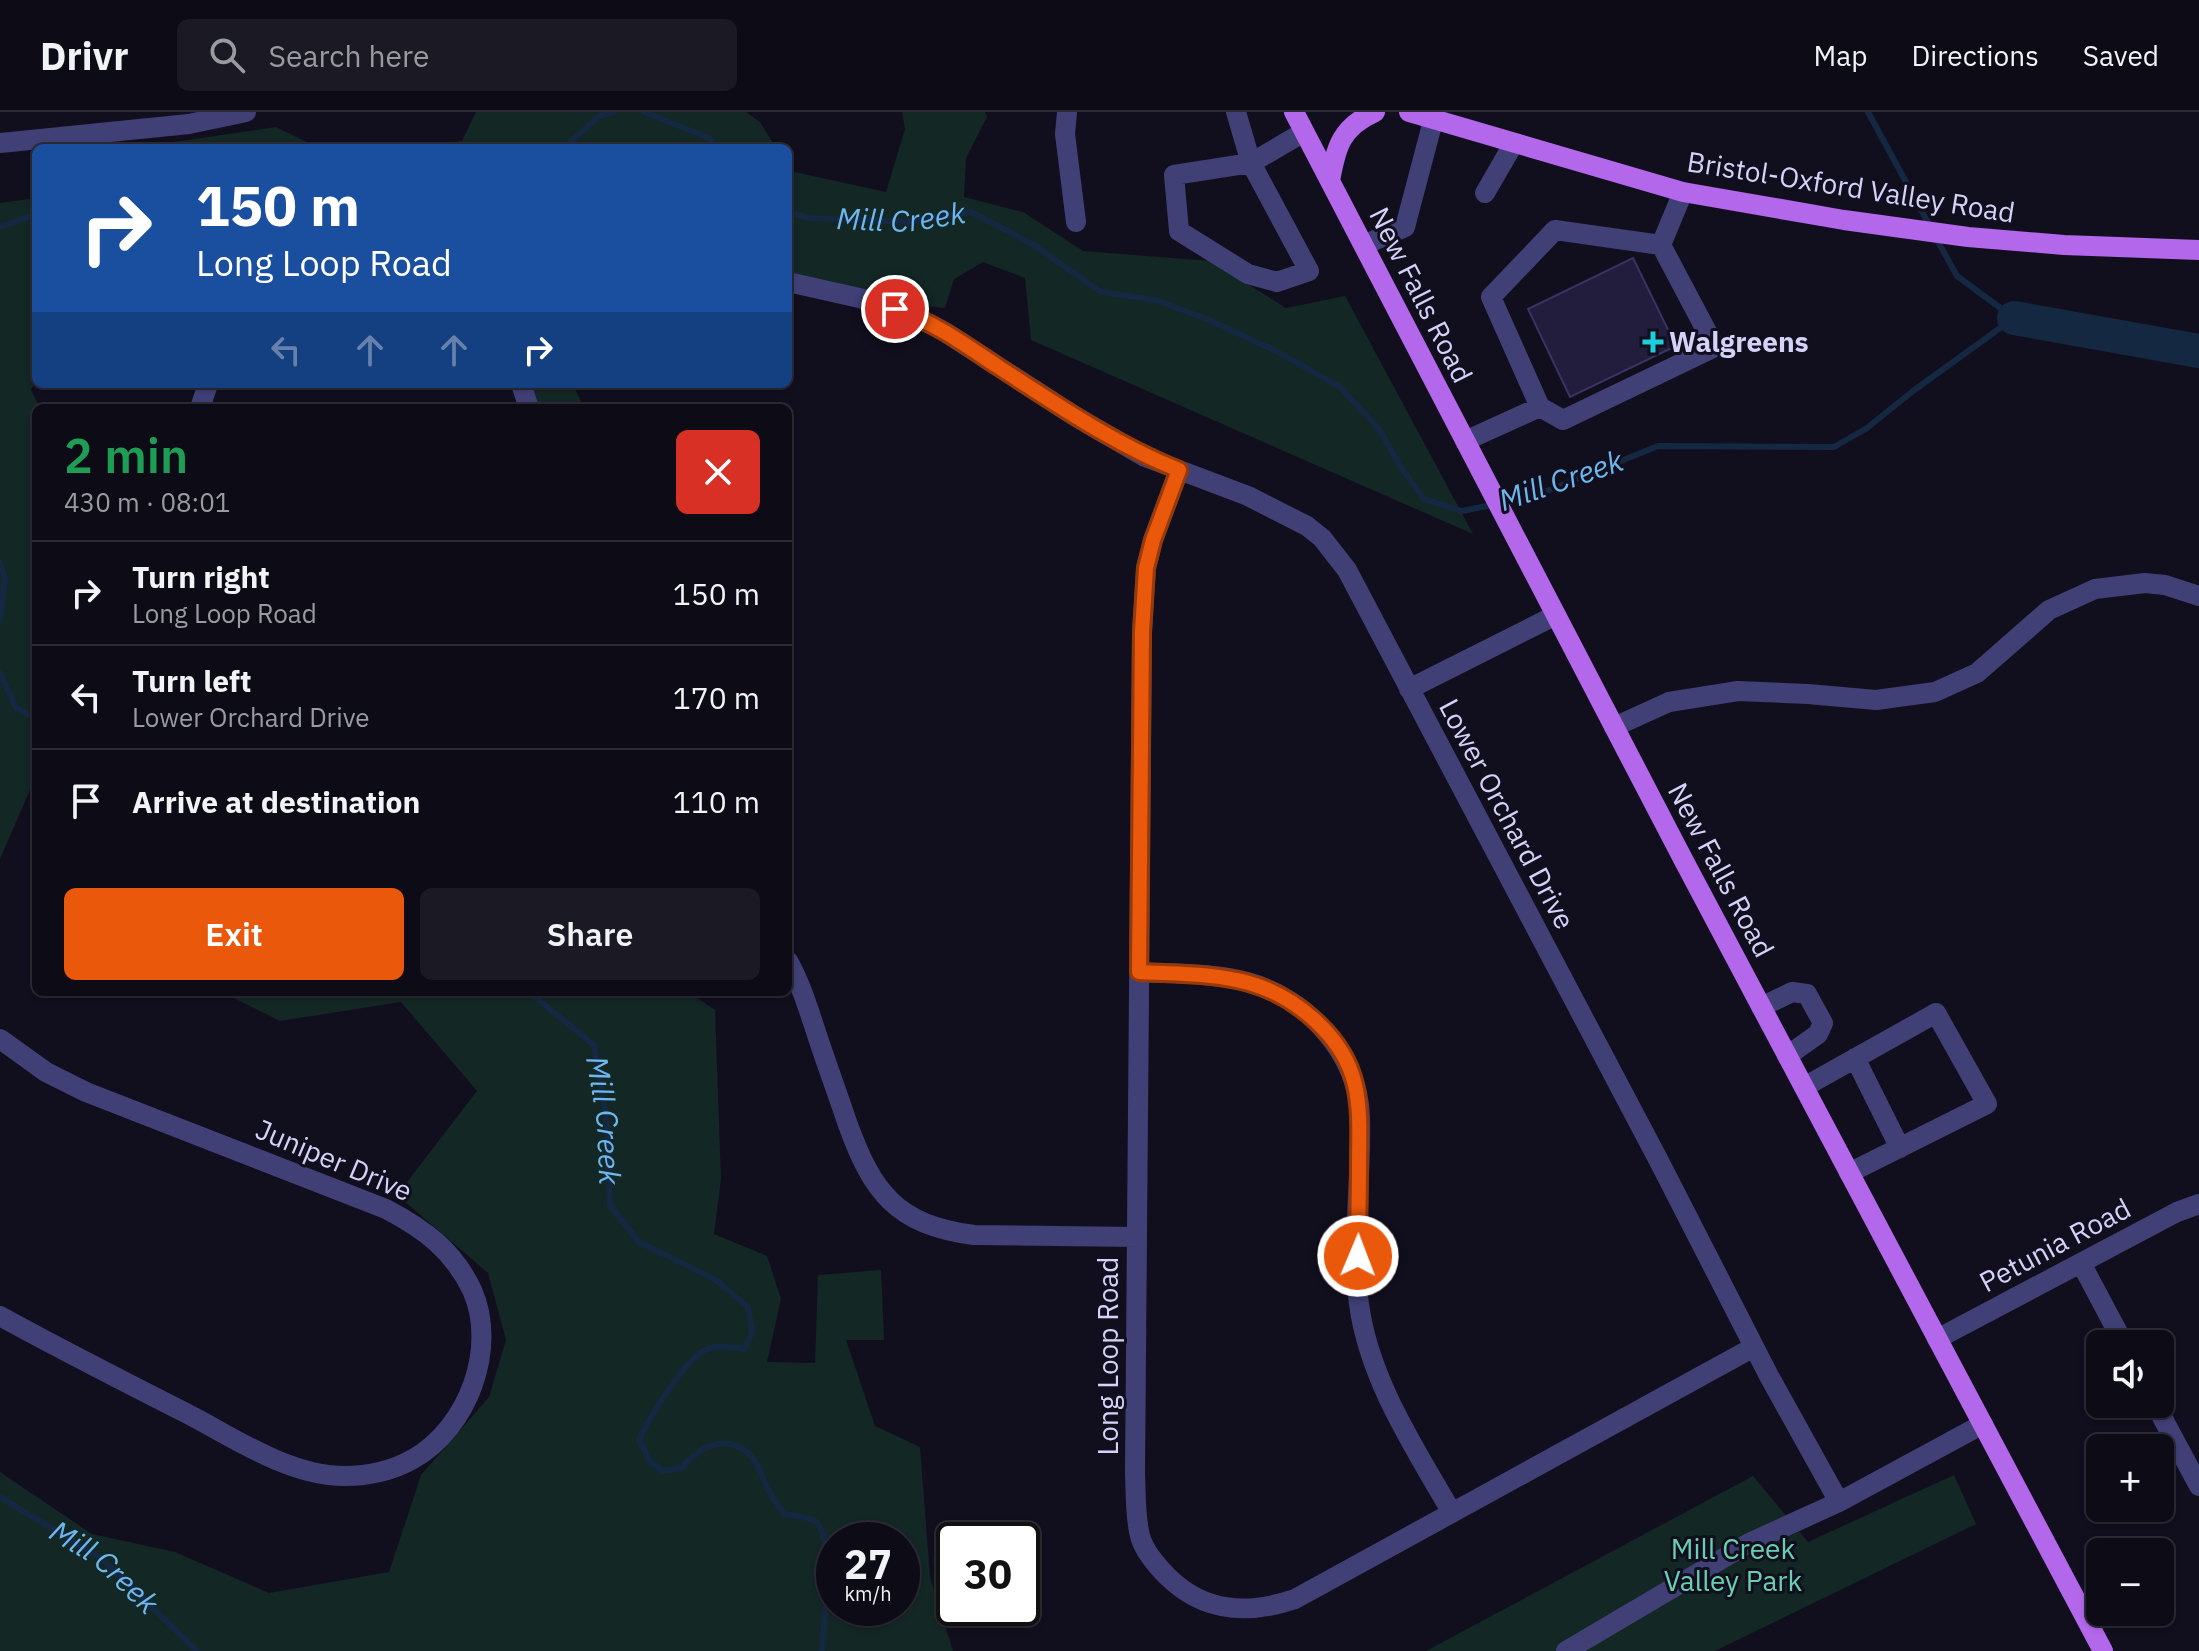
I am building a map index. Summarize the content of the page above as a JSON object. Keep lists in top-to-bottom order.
{
  "streets": {
    "main road": ["Bristol-Oxford Valley Road", "New Falls Road"],
    "street": [
      "Lower Orchard Drive",
      "Juniper Drive",
      "Petunia Road",
      "Long Loop Road"
    ]
  },
  "crossings": [
    ["New Falls Road", "Petunia Road"],
    ["Lower Orchard Drive", "Long Loop Road"]
  ],
  "water": ["Mill Creek"],
  "parks": ["Mill Creek Valley Park"],
  "places": {
    "health": ["Walgreens"]
  },
  "page": {
    "header": "Drivr",
    "search": "Search here",
    "nav": ["Map", "Directions", "Saved"],
    "turn": ["150 m", "Long Loop Road"],
    "heading": ["2 min", "430 m · 08:01"],
    "list": [
      {
        "name": "Turn right",
        "note": "Long Loop Road",
        "value": "150 m"
      },
      {
        "name": "Turn left",
        "note": "Lower Orchard Drive",
        "value": "170 m"
      },
      {
        "name": "Arrive at destination",
        "value": "110 m"
      }
    ],
    "buttons": ["Exit", "Share"],
    "map_buttons": ["+", "−"],
    "speed": "27 km/h",
    "limit": "30"
  }
}
